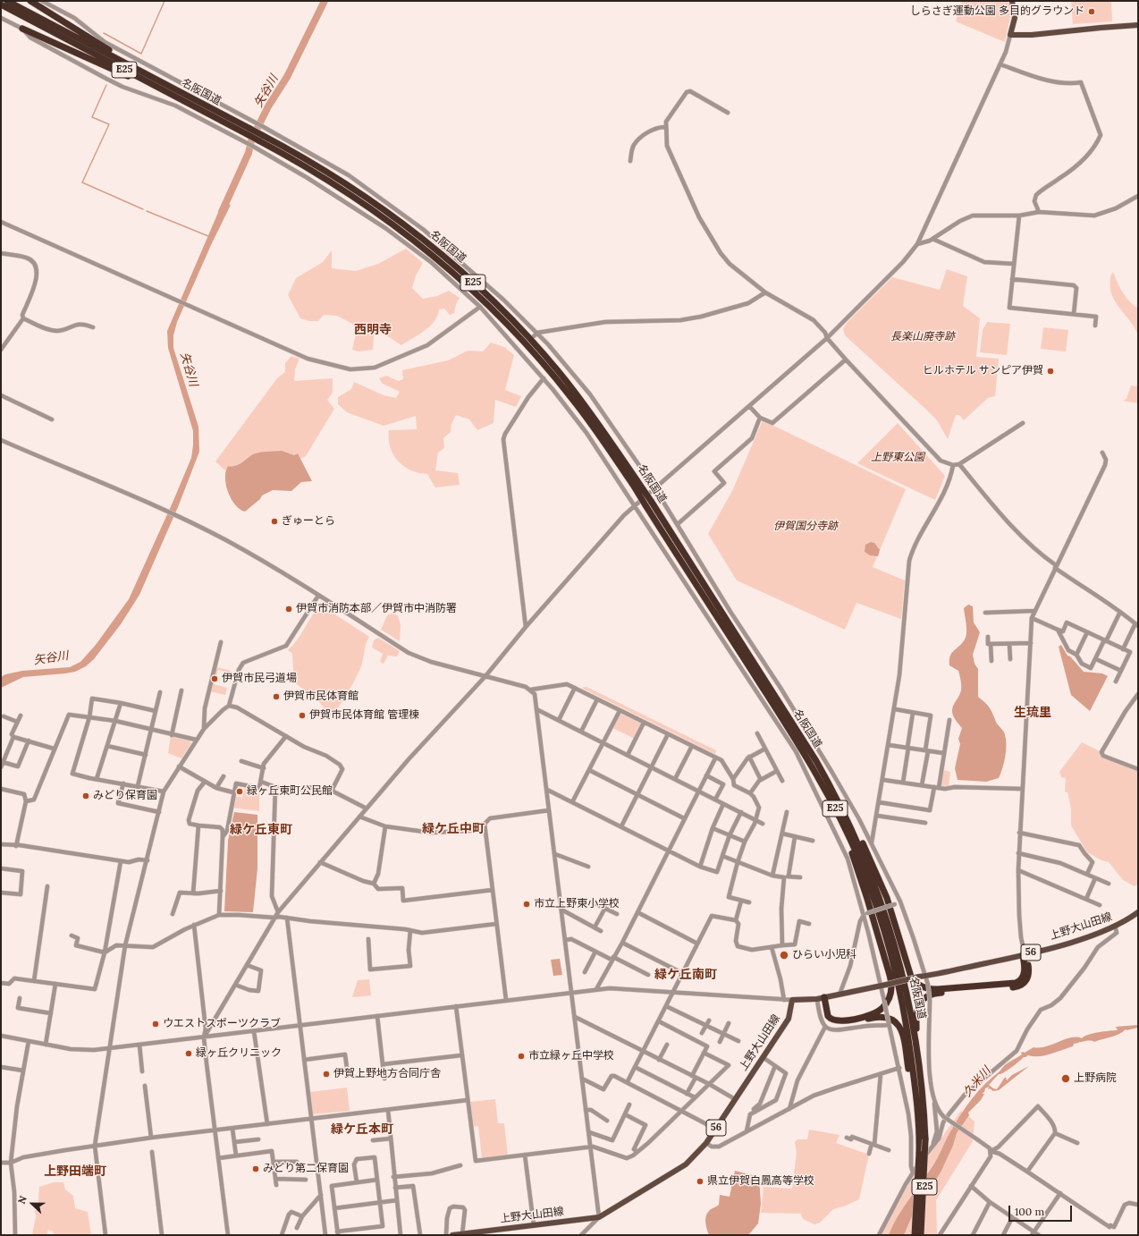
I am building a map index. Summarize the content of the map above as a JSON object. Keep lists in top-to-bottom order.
{
  "streets": {
    "highway": ["E25", "名阪国道"],
    "main road": ["上野大山田線", "56"]
  },
  "districts": [
    "西明寺",
    "生琉里",
    "緑ケ丘中町",
    "緑ケ丘東町",
    "緑ケ丘南町",
    "緑ケ丘本町",
    "上野田端町"
  ],
  "water": ["矢谷川", "久米川"],
  "parks": ["長楽山廃寺跡", "上野東公園", "伊賀国分寺跡"],
  "places": [
    "しらさぎ運動公園 多目的グラウンド",
    "ヒルホテル サンピア伊賀",
    "ぎゅーとら",
    "伊賀市消防本部／伊賀市中消防署",
    "伊賀市民弓道場",
    "伊賀市民体育館",
    "伊賀市民体育館 管理棟",
    "緑ヶ丘東町公民館",
    "みどり保育園",
    "市立上野東小学校",
    "ひらい小児科",
    "ウエストスポーツクラブ",
    "緑ヶ丘クリニック",
    "市立緑ヶ丘中学校",
    "伊賀上野地方合同庁舎",
    "上野病院",
    "みどり第二保育園",
    "県立伊賀白鳳高等学校"
  ],
  "scale_bar": "100 m",
  "north": "left"
}
